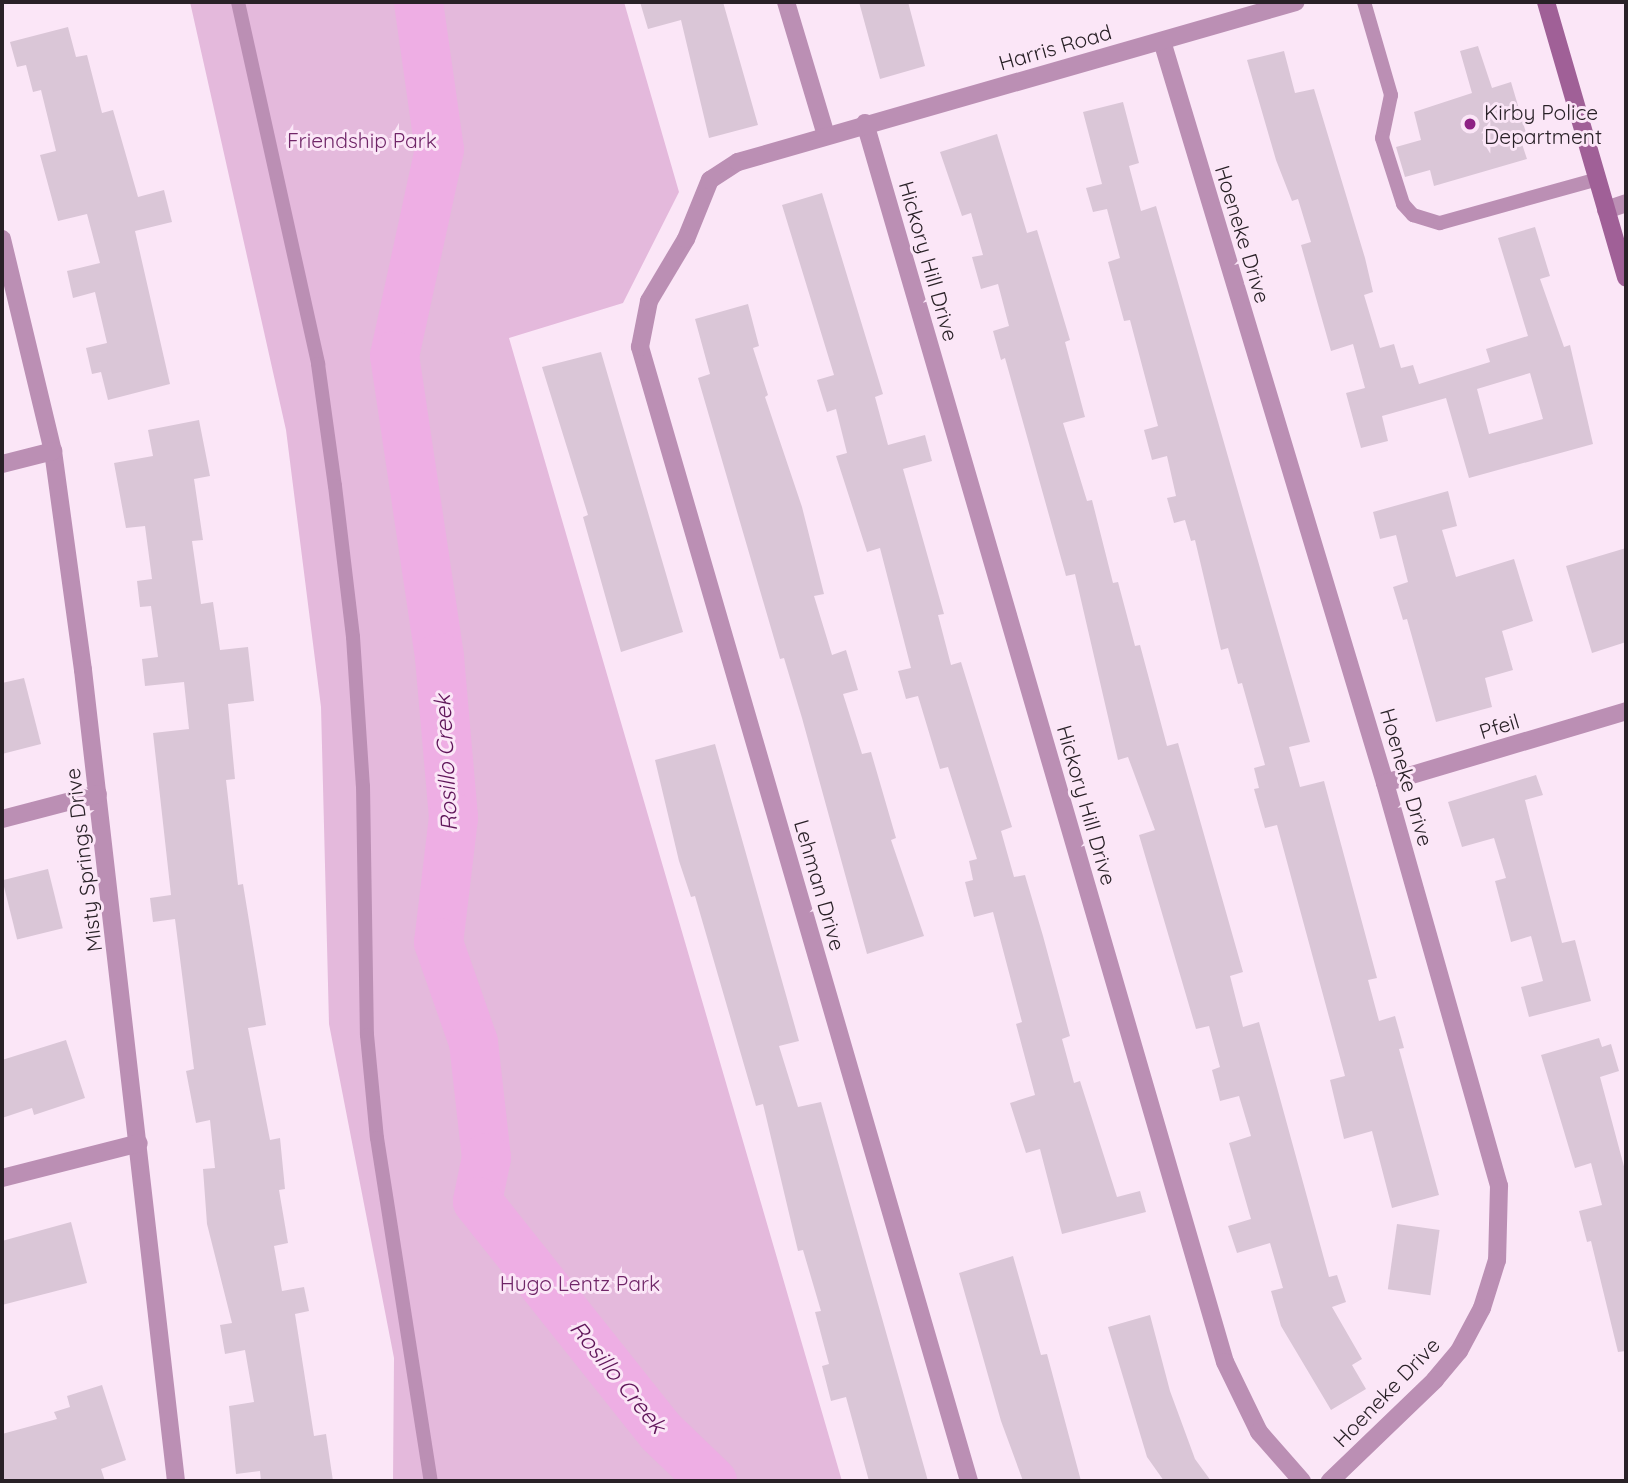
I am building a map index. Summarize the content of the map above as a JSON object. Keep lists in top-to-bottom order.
{
  "streets": {
    "street": [
      "Harris Road",
      "Hoeneke Drive",
      "Hickory Hill Drive",
      "Pfeil",
      "Misty Springs Drive",
      "Lehman Drive"
    ]
  },
  "crossings": [
    ["Harris Road", "Hoeneke Drive"],
    ["Harris Road", "Hickory Hill Drive"],
    ["Harris Road", "Lehman Drive"],
    ["Hoeneke Drive", "Pfeil"]
  ],
  "water": ["Rosillo Creek"],
  "parks": ["Friendship Park", "Hugo Lentz Park"],
  "places": ["Kirby Police Department"]
}
